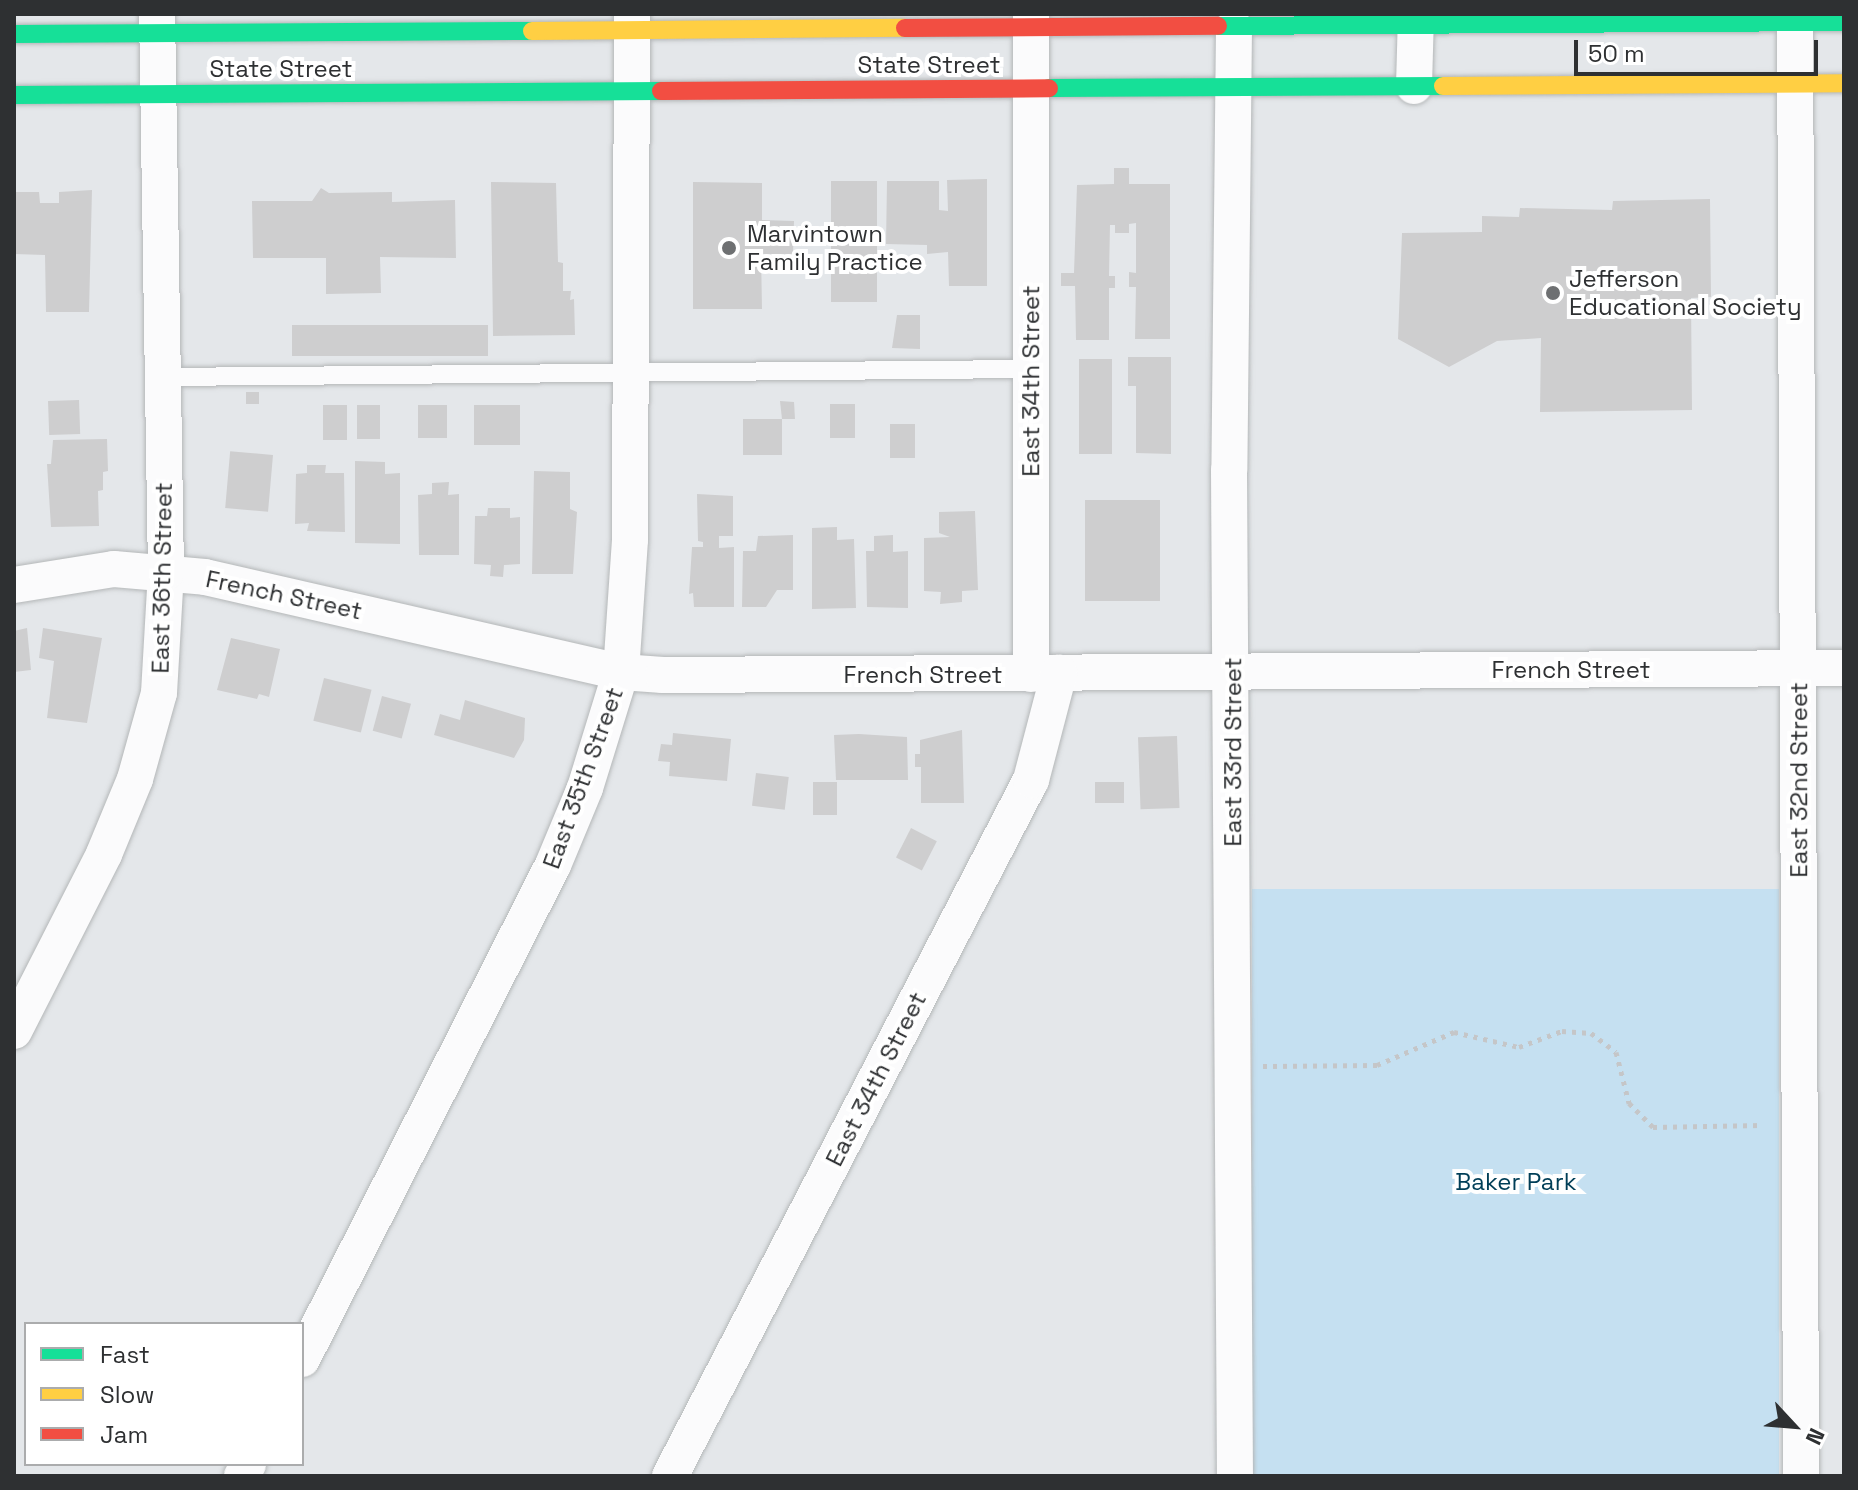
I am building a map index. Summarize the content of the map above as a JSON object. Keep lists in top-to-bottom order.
{
  "streets": {
    "street": [
      "State Street",
      "East 34th Street",
      "East 36th Street",
      "French Street",
      "East 33rd Street",
      "East 35th Street",
      "East 32nd Street"
    ]
  },
  "crossings": [
    ["State Street", "East 34th Street"],
    ["State Street", "East 36th Street"],
    ["State Street", "East 33rd Street"],
    ["State Street", "East 35th Street"],
    ["State Street", "East 32nd Street"],
    ["East 34th Street", "French Street"],
    ["East 36th Street", "French Street"],
    ["French Street", "East 33rd Street"],
    ["French Street", "East 35th Street"],
    ["French Street", "East 32nd Street"]
  ],
  "parks": ["Baker Park"],
  "places": ["Marvintown Family Practice", "Jefferson Educational Society"],
  "legend": ["Fast", "Slow", "Jam"],
  "scale_bar": "50 m",
  "north": "bottom right"
}
